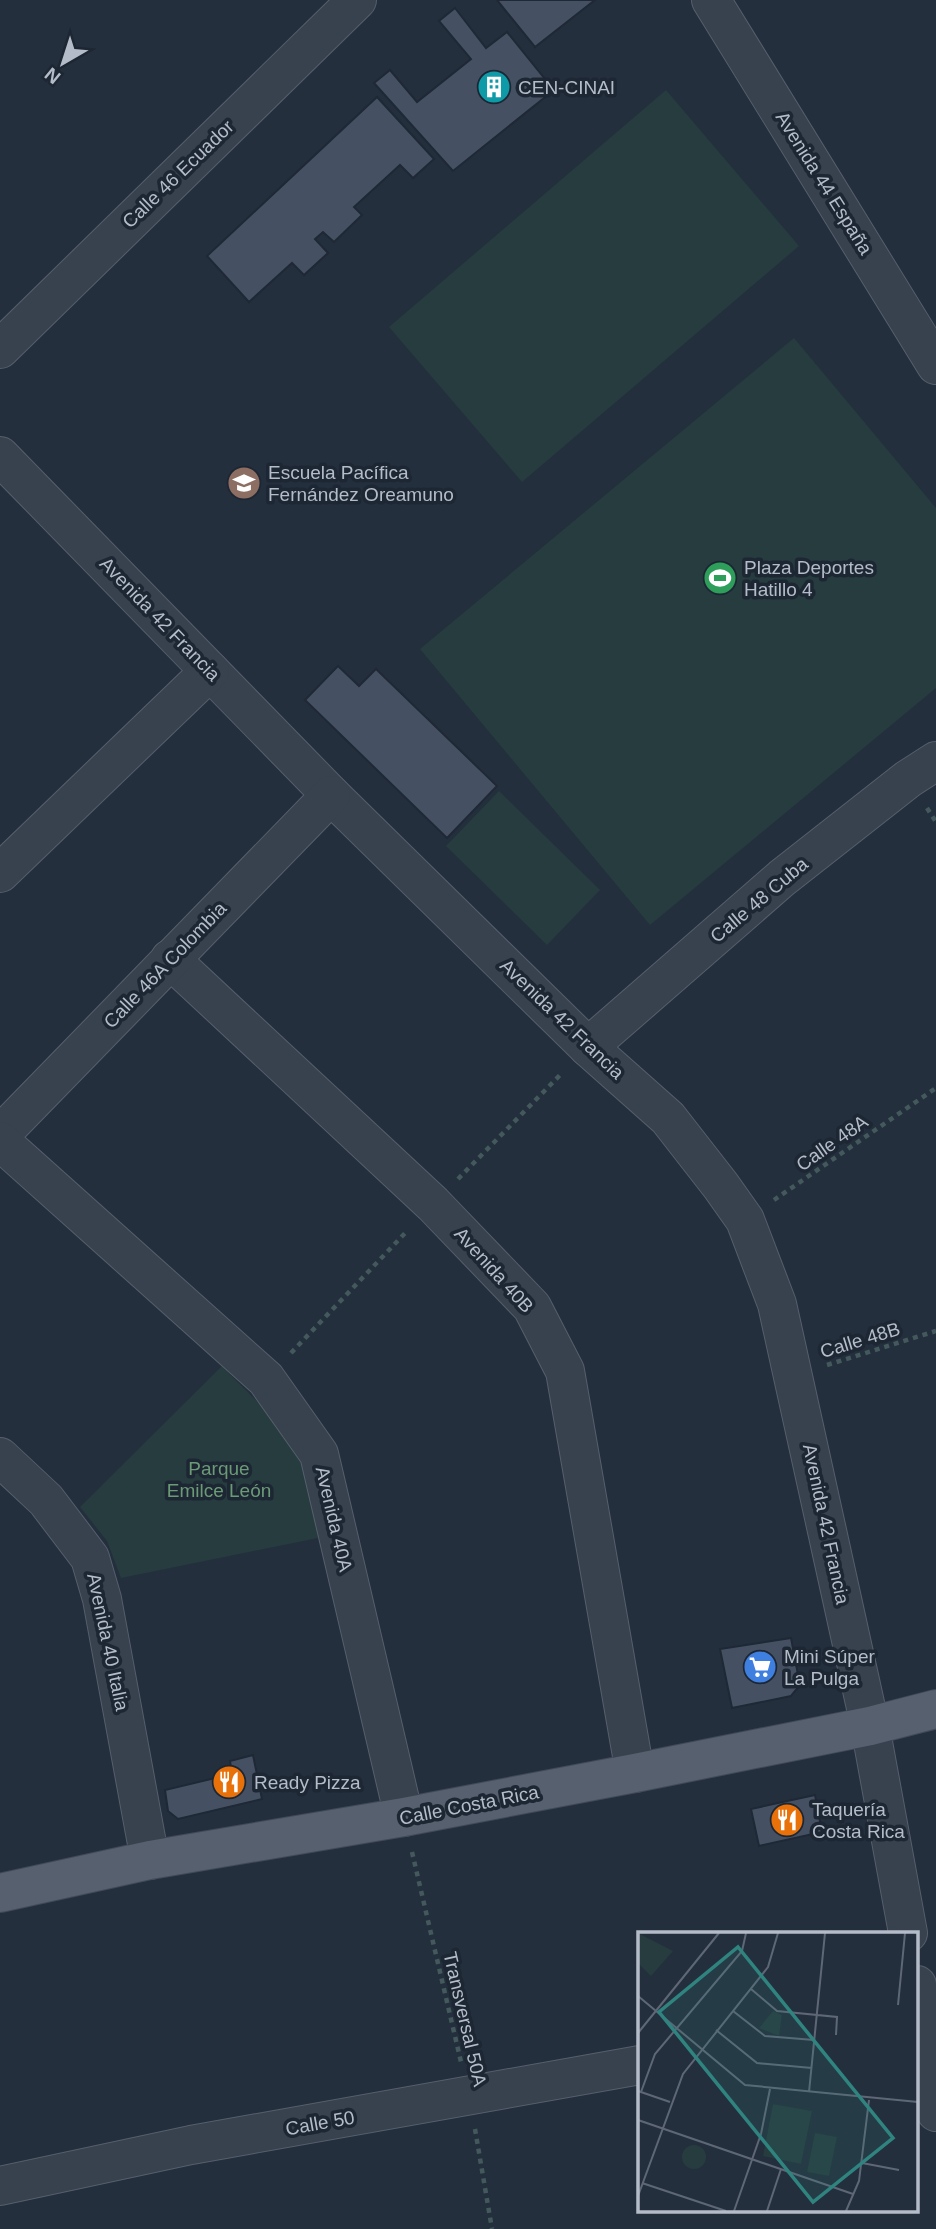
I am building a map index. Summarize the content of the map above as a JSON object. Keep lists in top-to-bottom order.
{
  "streets": {
    "main road": ["Calle Costa Rica"],
    "street": [
      "Calle 46 Ecuador",
      "Avenida 44 España",
      "Avenida 42 Francia",
      "Calle 48 Cuba",
      "Calle 46A Colombia",
      "Avenida 40B",
      "Avenida 40A",
      "Avenida 40 Italia",
      "Calle 50"
    ],
    "path": ["Calle 48A", "Calle 48B", "Transversal 50A"]
  },
  "crossings": [
    ["Avenida 42 Francia", "Calle 48 Cuba"],
    ["Avenida 42 Francia", "Calle 46A Colombia"],
    ["Avenida 42 Francia", "Calle 48A"],
    ["Avenida 42 Francia", "Calle 48B"],
    ["Avenida 42 Francia", "Calle Costa Rica"],
    ["Calle 46A Colombia", "Avenida 40B"],
    ["Calle 46A Colombia", "Avenida 40A"],
    ["Avenida 40B", "Calle Costa Rica"],
    ["Avenida 40A", "Calle Costa Rica"],
    ["Avenida 40A", "Transversal 50A"],
    ["Avenida 40 Italia", "Calle Costa Rica"],
    ["Calle Costa Rica", "Transversal 50A"],
    ["Transversal 50A", "Calle 50"]
  ],
  "parks": ["Parque Emilce León"],
  "places": {
    "building": ["CEN-CINAI"],
    "school or university": ["Escuela Pacífica Fernández Oreamuno"],
    "sports": ["Plaza Deportes Hatillo 4"],
    "supermarket": ["Mini Súper La Pulga"],
    "restaurant": ["Ready Pizza", "Taquería Costa Rica"]
  },
  "north": "bottom left"
}
